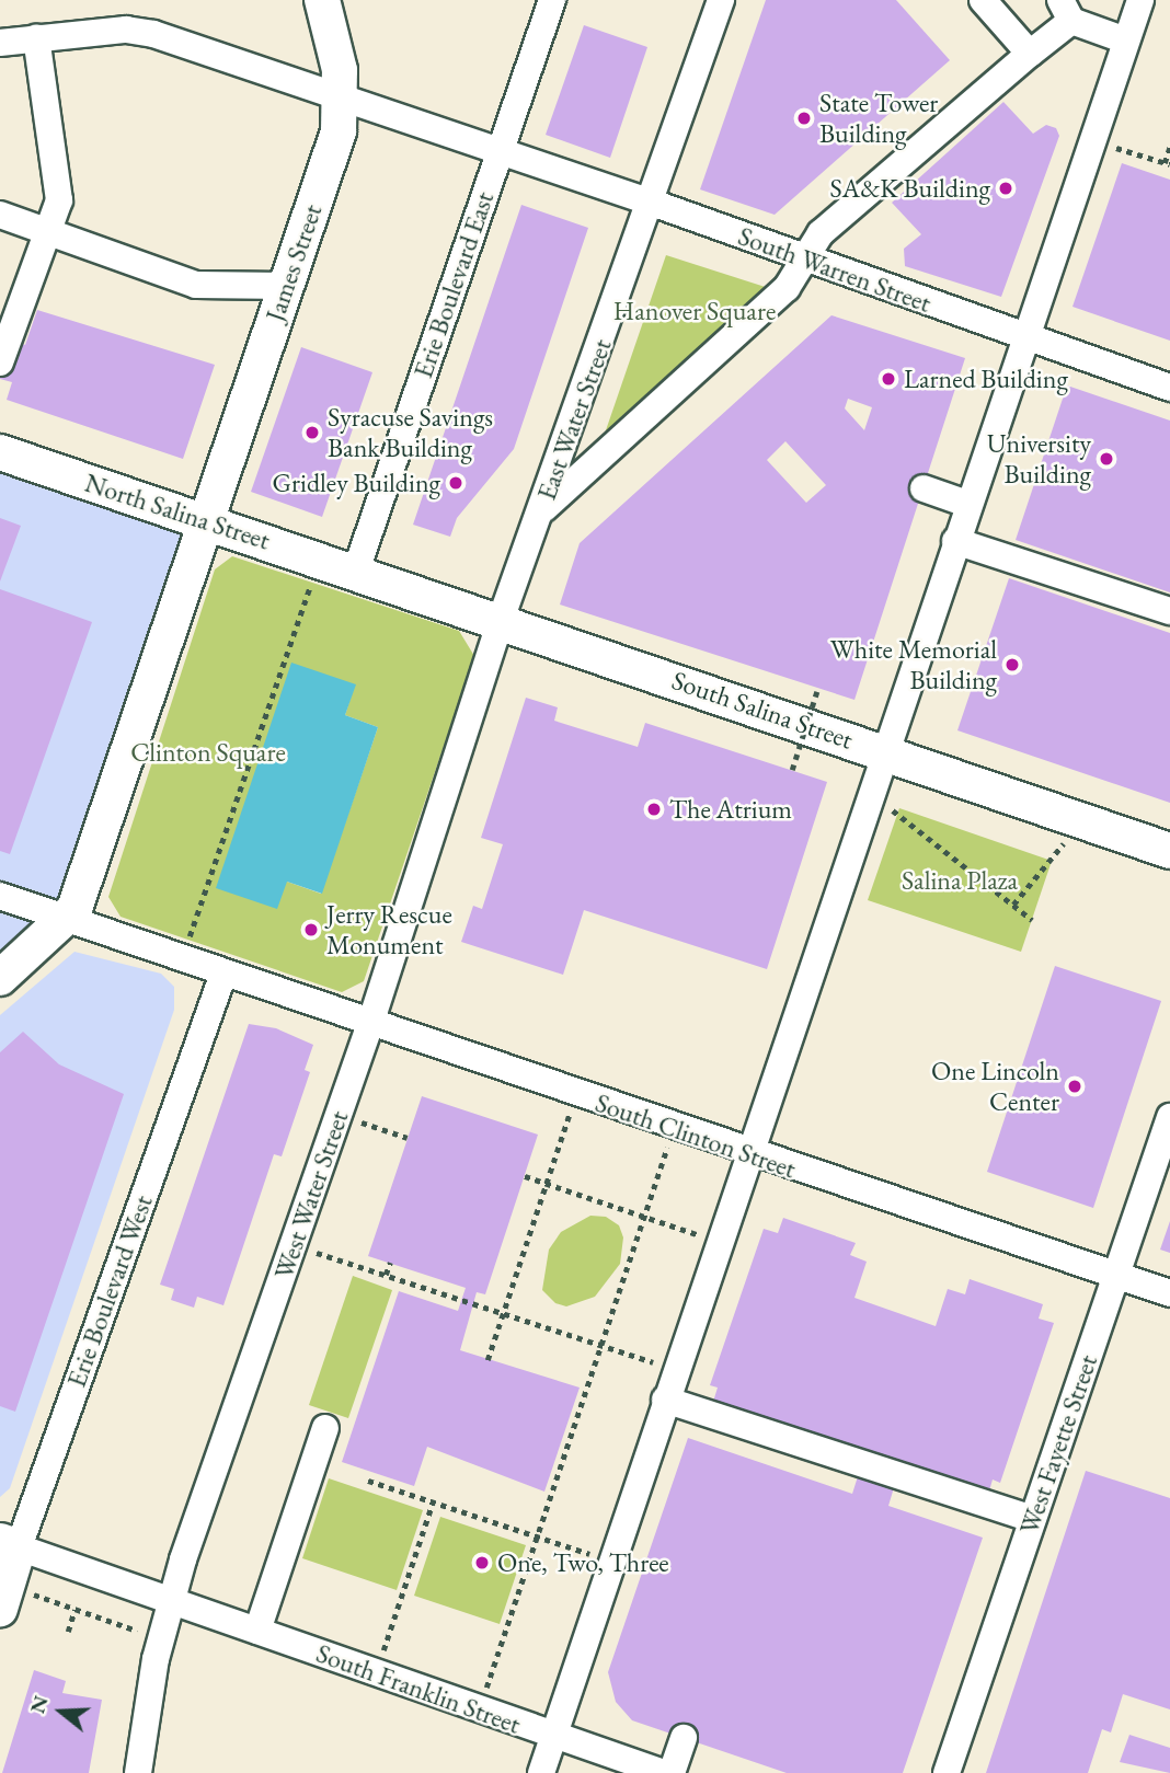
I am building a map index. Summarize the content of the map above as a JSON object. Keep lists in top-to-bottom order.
{
  "streets": {
    "main road": [
      "James Street",
      "North Salina Street",
      "South Salina Street",
      "Erie Boulevard West"
    ],
    "street": [
      "South Warren Street",
      "Erie Boulevard East",
      "East Water Street",
      "South Clinton Street",
      "West Water Street",
      "West Fayette Street",
      "South Franklin Street"
    ]
  },
  "crossings": [
    ["James Street", "South Warren Street"],
    ["James Street", "North Salina Street"],
    ["James Street", "South Clinton Street"],
    ["South Warren Street", "Erie Boulevard East"],
    ["South Warren Street", "East Water Street"],
    ["Erie Boulevard East", "North Salina Street"],
    ["Erie Boulevard East", "South Salina Street"],
    ["East Water Street", "South Salina Street"],
    ["East Water Street", "West Water Street"],
    ["North Salina Street", "South Salina Street"],
    ["South Salina Street", "West Water Street"],
    ["South Clinton Street", "West Water Street"],
    ["South Clinton Street", "Erie Boulevard West"],
    ["South Clinton Street", "West Fayette Street"],
    ["West Water Street", "South Franklin Street"],
    ["Erie Boulevard West", "South Franklin Street"]
  ],
  "parks": ["Hanover Square", "Clinton Square", "Salina Plaza"],
  "places": [
    "State Tower Building",
    "SA&K Building",
    "Larned Building",
    "Syracuse Savings Bank Building",
    "University Building",
    "Gridley Building",
    "White Memorial Building",
    "The Atrium",
    "Jerry Rescue Monument",
    "One Lincoln Center",
    "One, Two, Three"
  ],
  "north": "left"
}
